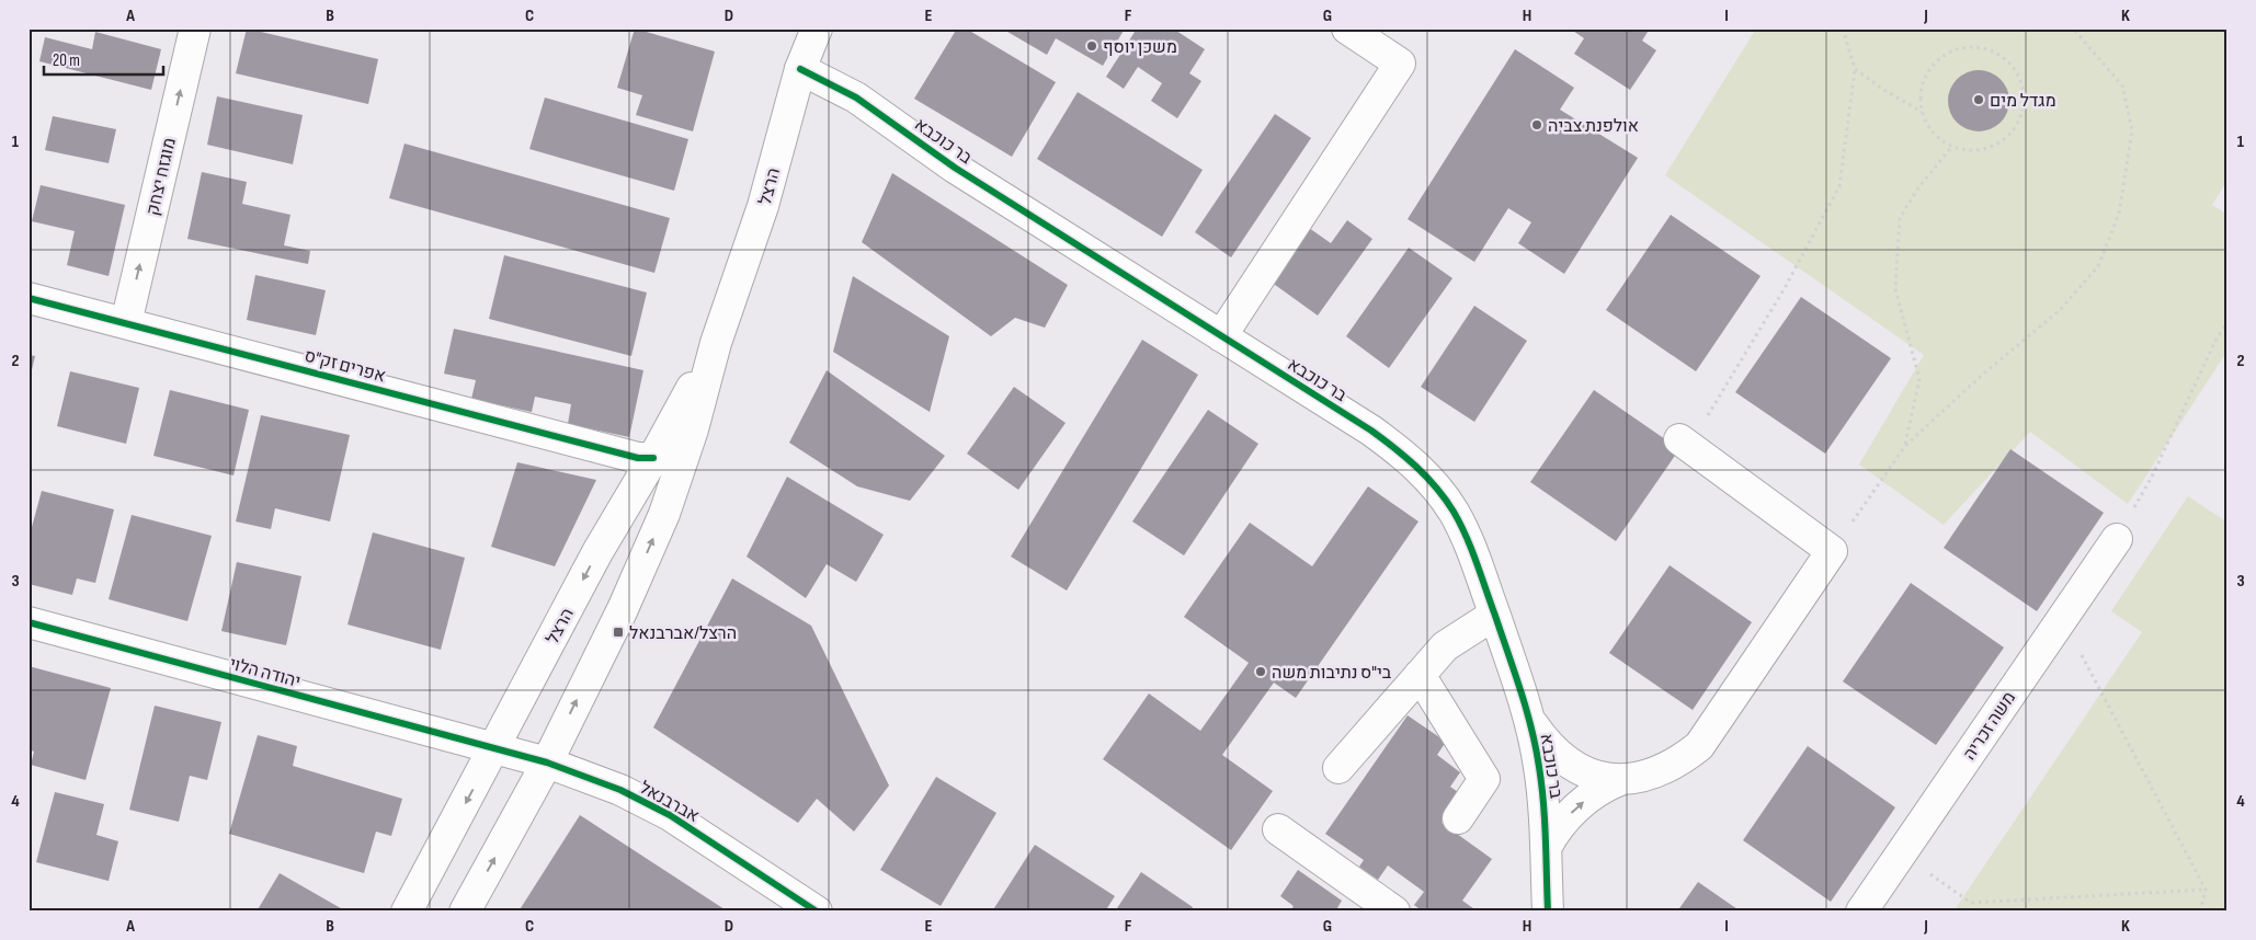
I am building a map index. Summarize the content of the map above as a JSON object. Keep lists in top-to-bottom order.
{
  "streets": {
    "street": [
      "בר כוכבא",
      "מוגזח יצחק",
      "הרצל",
      "אפרים זק\"ס",
      "יהודה הלוי",
      "משה זכריה",
      "אברבנאל"
    ]
  },
  "crossings": [
    ["בר כוכבא", "הרצל"],
    ["מוגזח יצחק", "אפרים זק\"ס"],
    ["הרצל", "אפרים זק\"ס"],
    ["הרצל", "יהודה הלוי"],
    ["הרצל", "אברבנאל"],
    ["יהודה הלוי", "אברבנאל"]
  ],
  "one_way": ["מוגזח יצחק"],
  "places": {
    "other": [
      "משכן יוסף",
      "מגדל מים",
      "אולפנת צביה",
      "בי\"ס נתיבות משה"
    ],
    "transit": ["הרצל/אברבנאל"]
  },
  "scale_bar": "20 m",
  "grid": {
    "columns": [
      "A",
      "B",
      "C",
      "D",
      "E",
      "F",
      "G",
      "H",
      "I",
      "J",
      "K"
    ],
    "rows": [
      "1",
      "2",
      "3",
      "4"
    ]
  }
}
